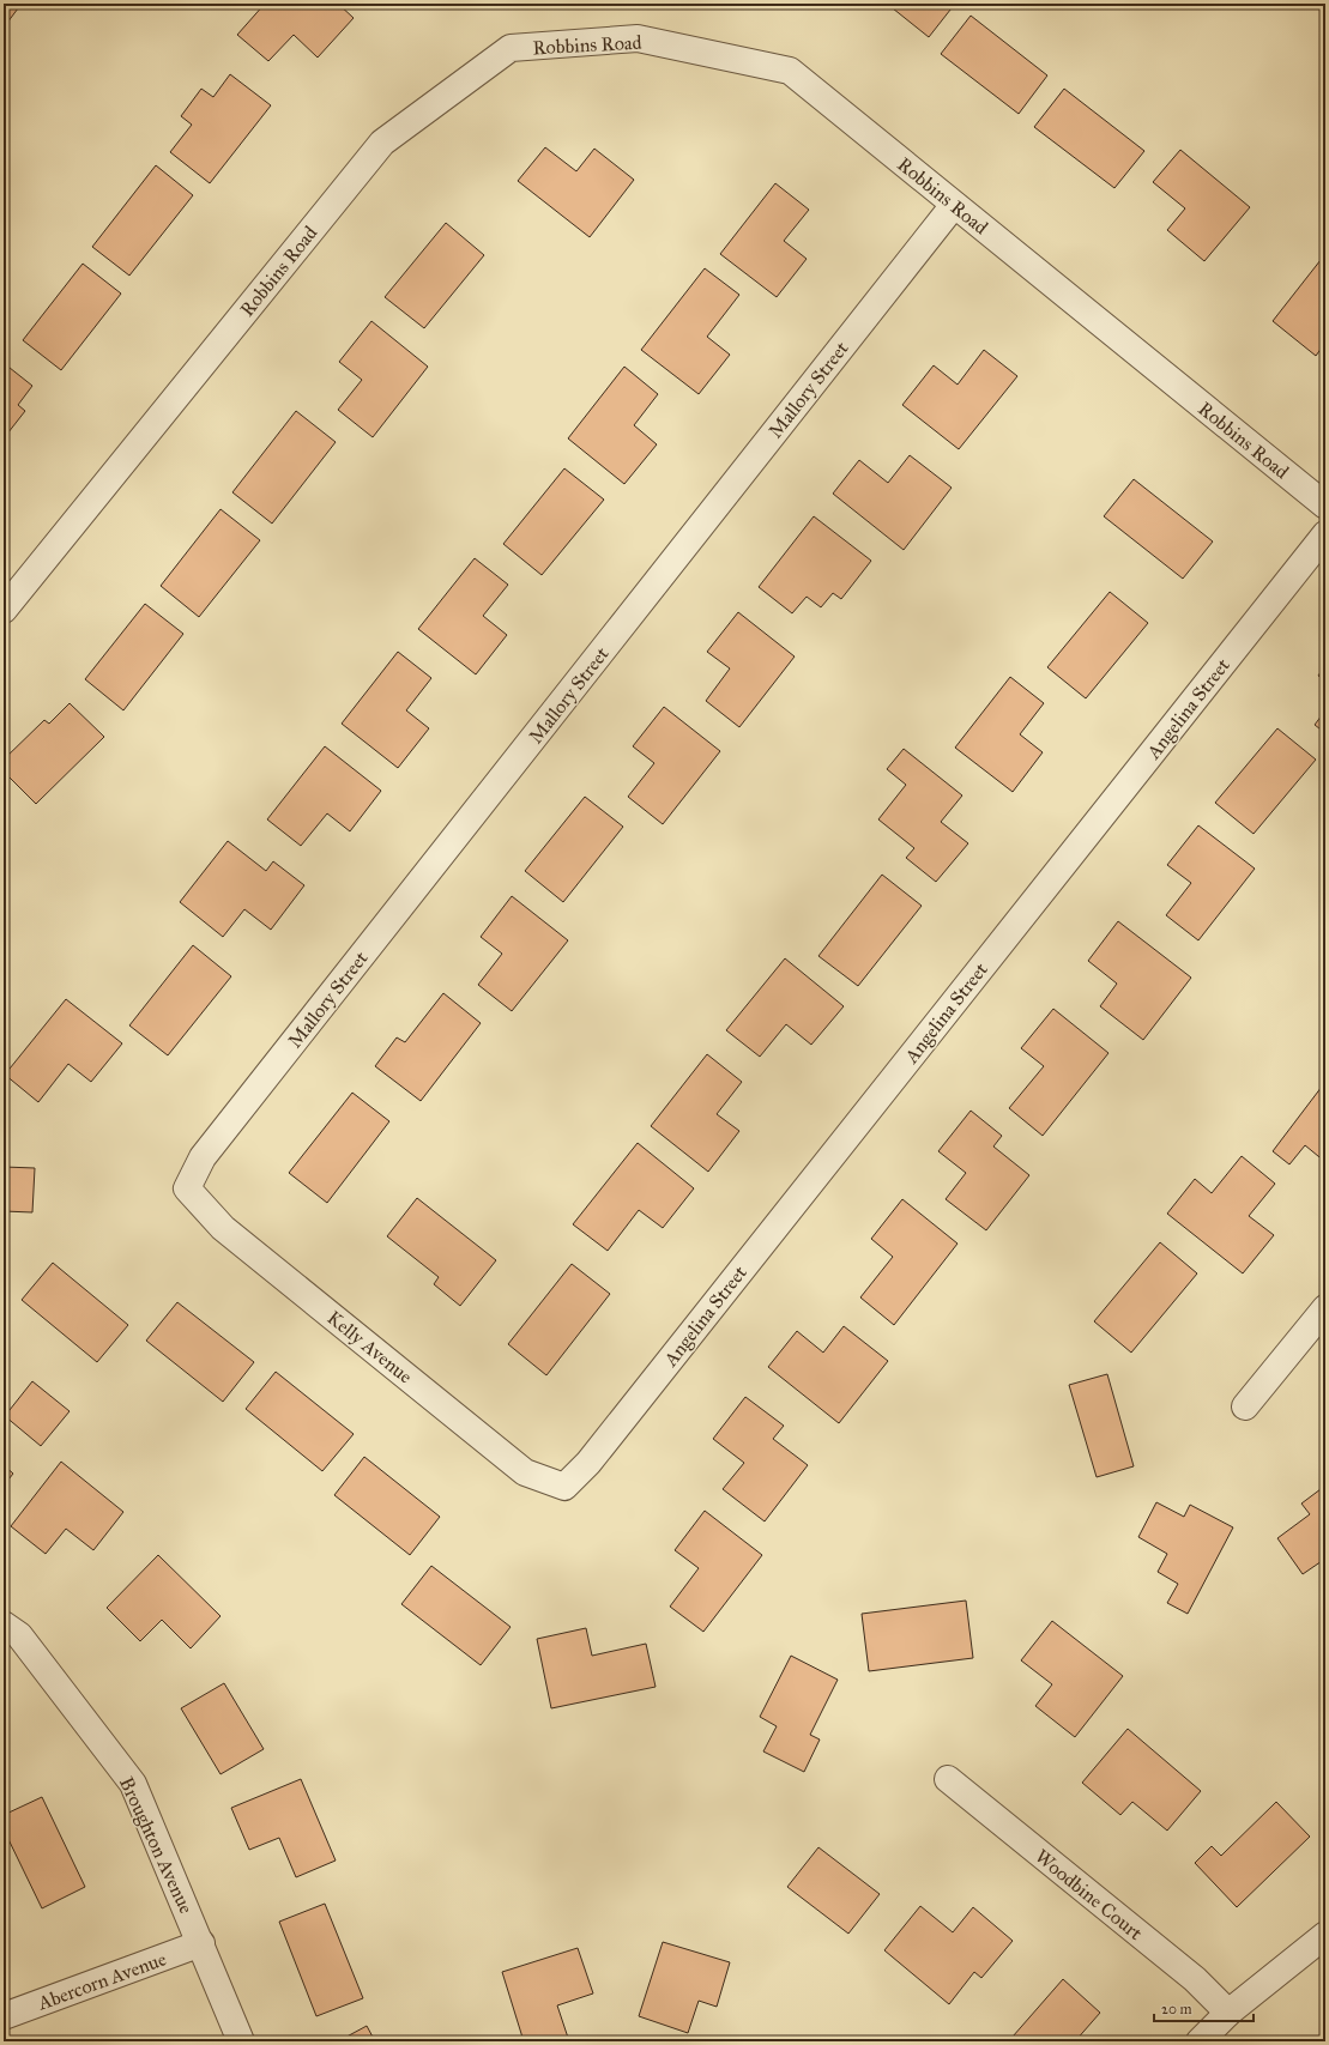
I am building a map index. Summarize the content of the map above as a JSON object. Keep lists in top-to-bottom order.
{
  "streets": {
    "street": [
      "Robbins Road",
      "Mallory Street",
      "Angelina Street",
      "Kelly Avenue",
      "Broughton Avenue",
      "Woodbine Court",
      "Abercorn Avenue"
    ]
  },
  "crossings": [
    ["Robbins Road", "Mallory Street"],
    ["Mallory Street", "Kelly Avenue"],
    ["Angelina Street", "Kelly Avenue"],
    ["Broughton Avenue", "Abercorn Avenue"]
  ],
  "scale_bar": "20 m"
}
